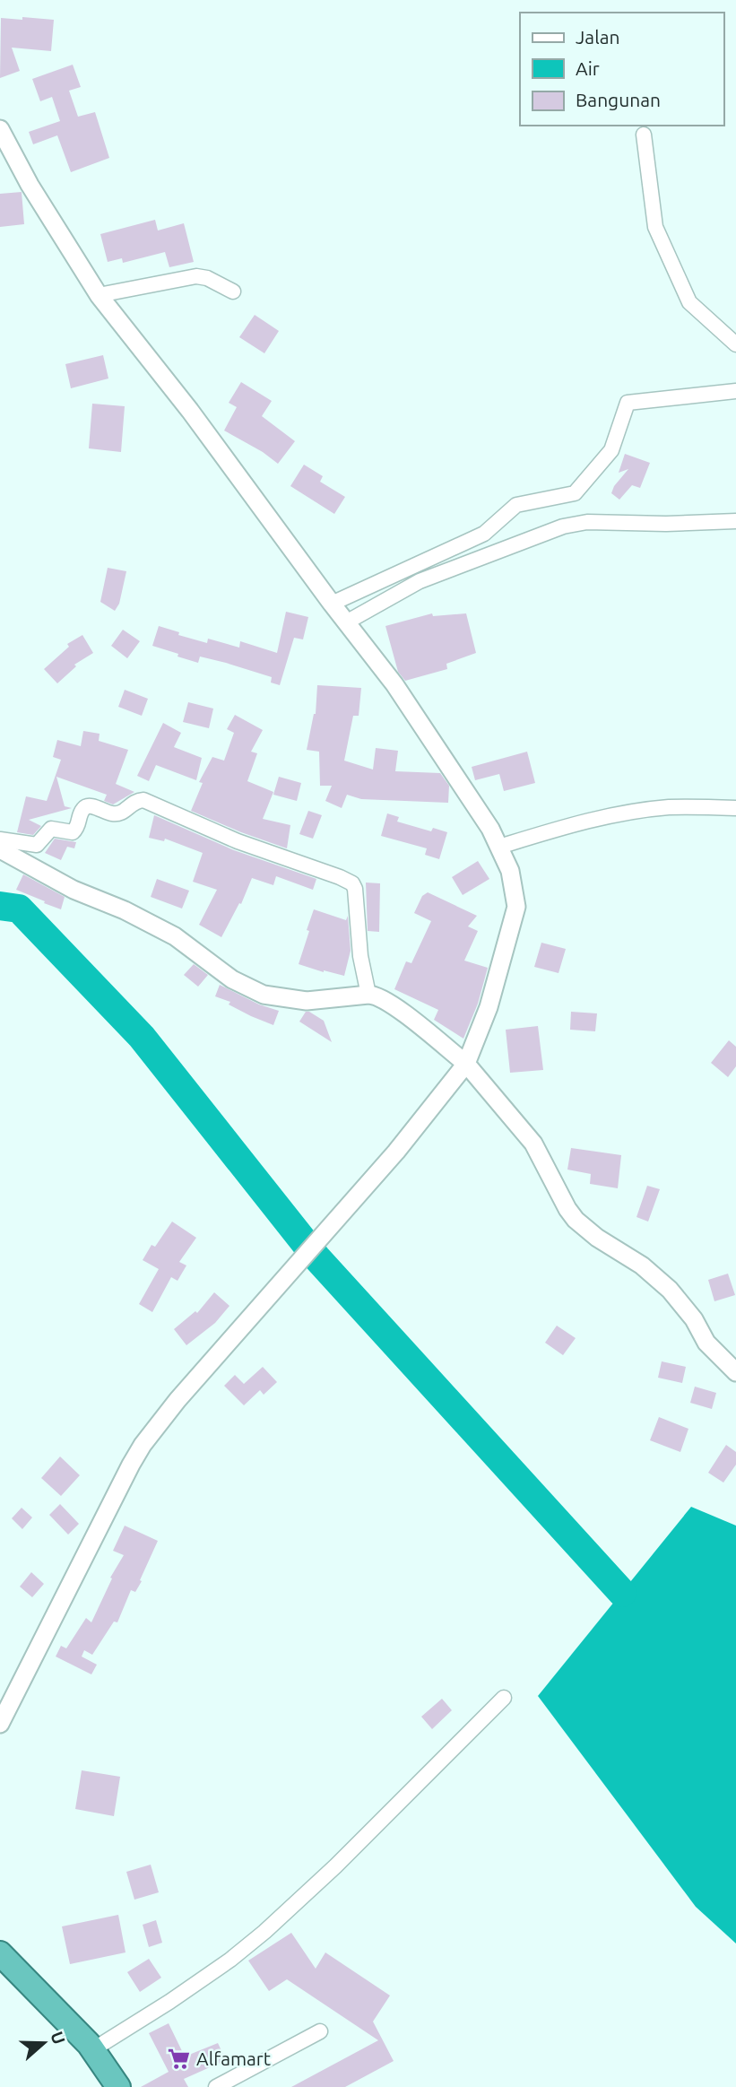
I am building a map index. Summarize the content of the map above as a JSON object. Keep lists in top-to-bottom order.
{
  "places": {
    "supermarket": ["Alfamart"]
  },
  "legend": ["Jalan", "Air", "Bangunan"],
  "north": "right"
}
